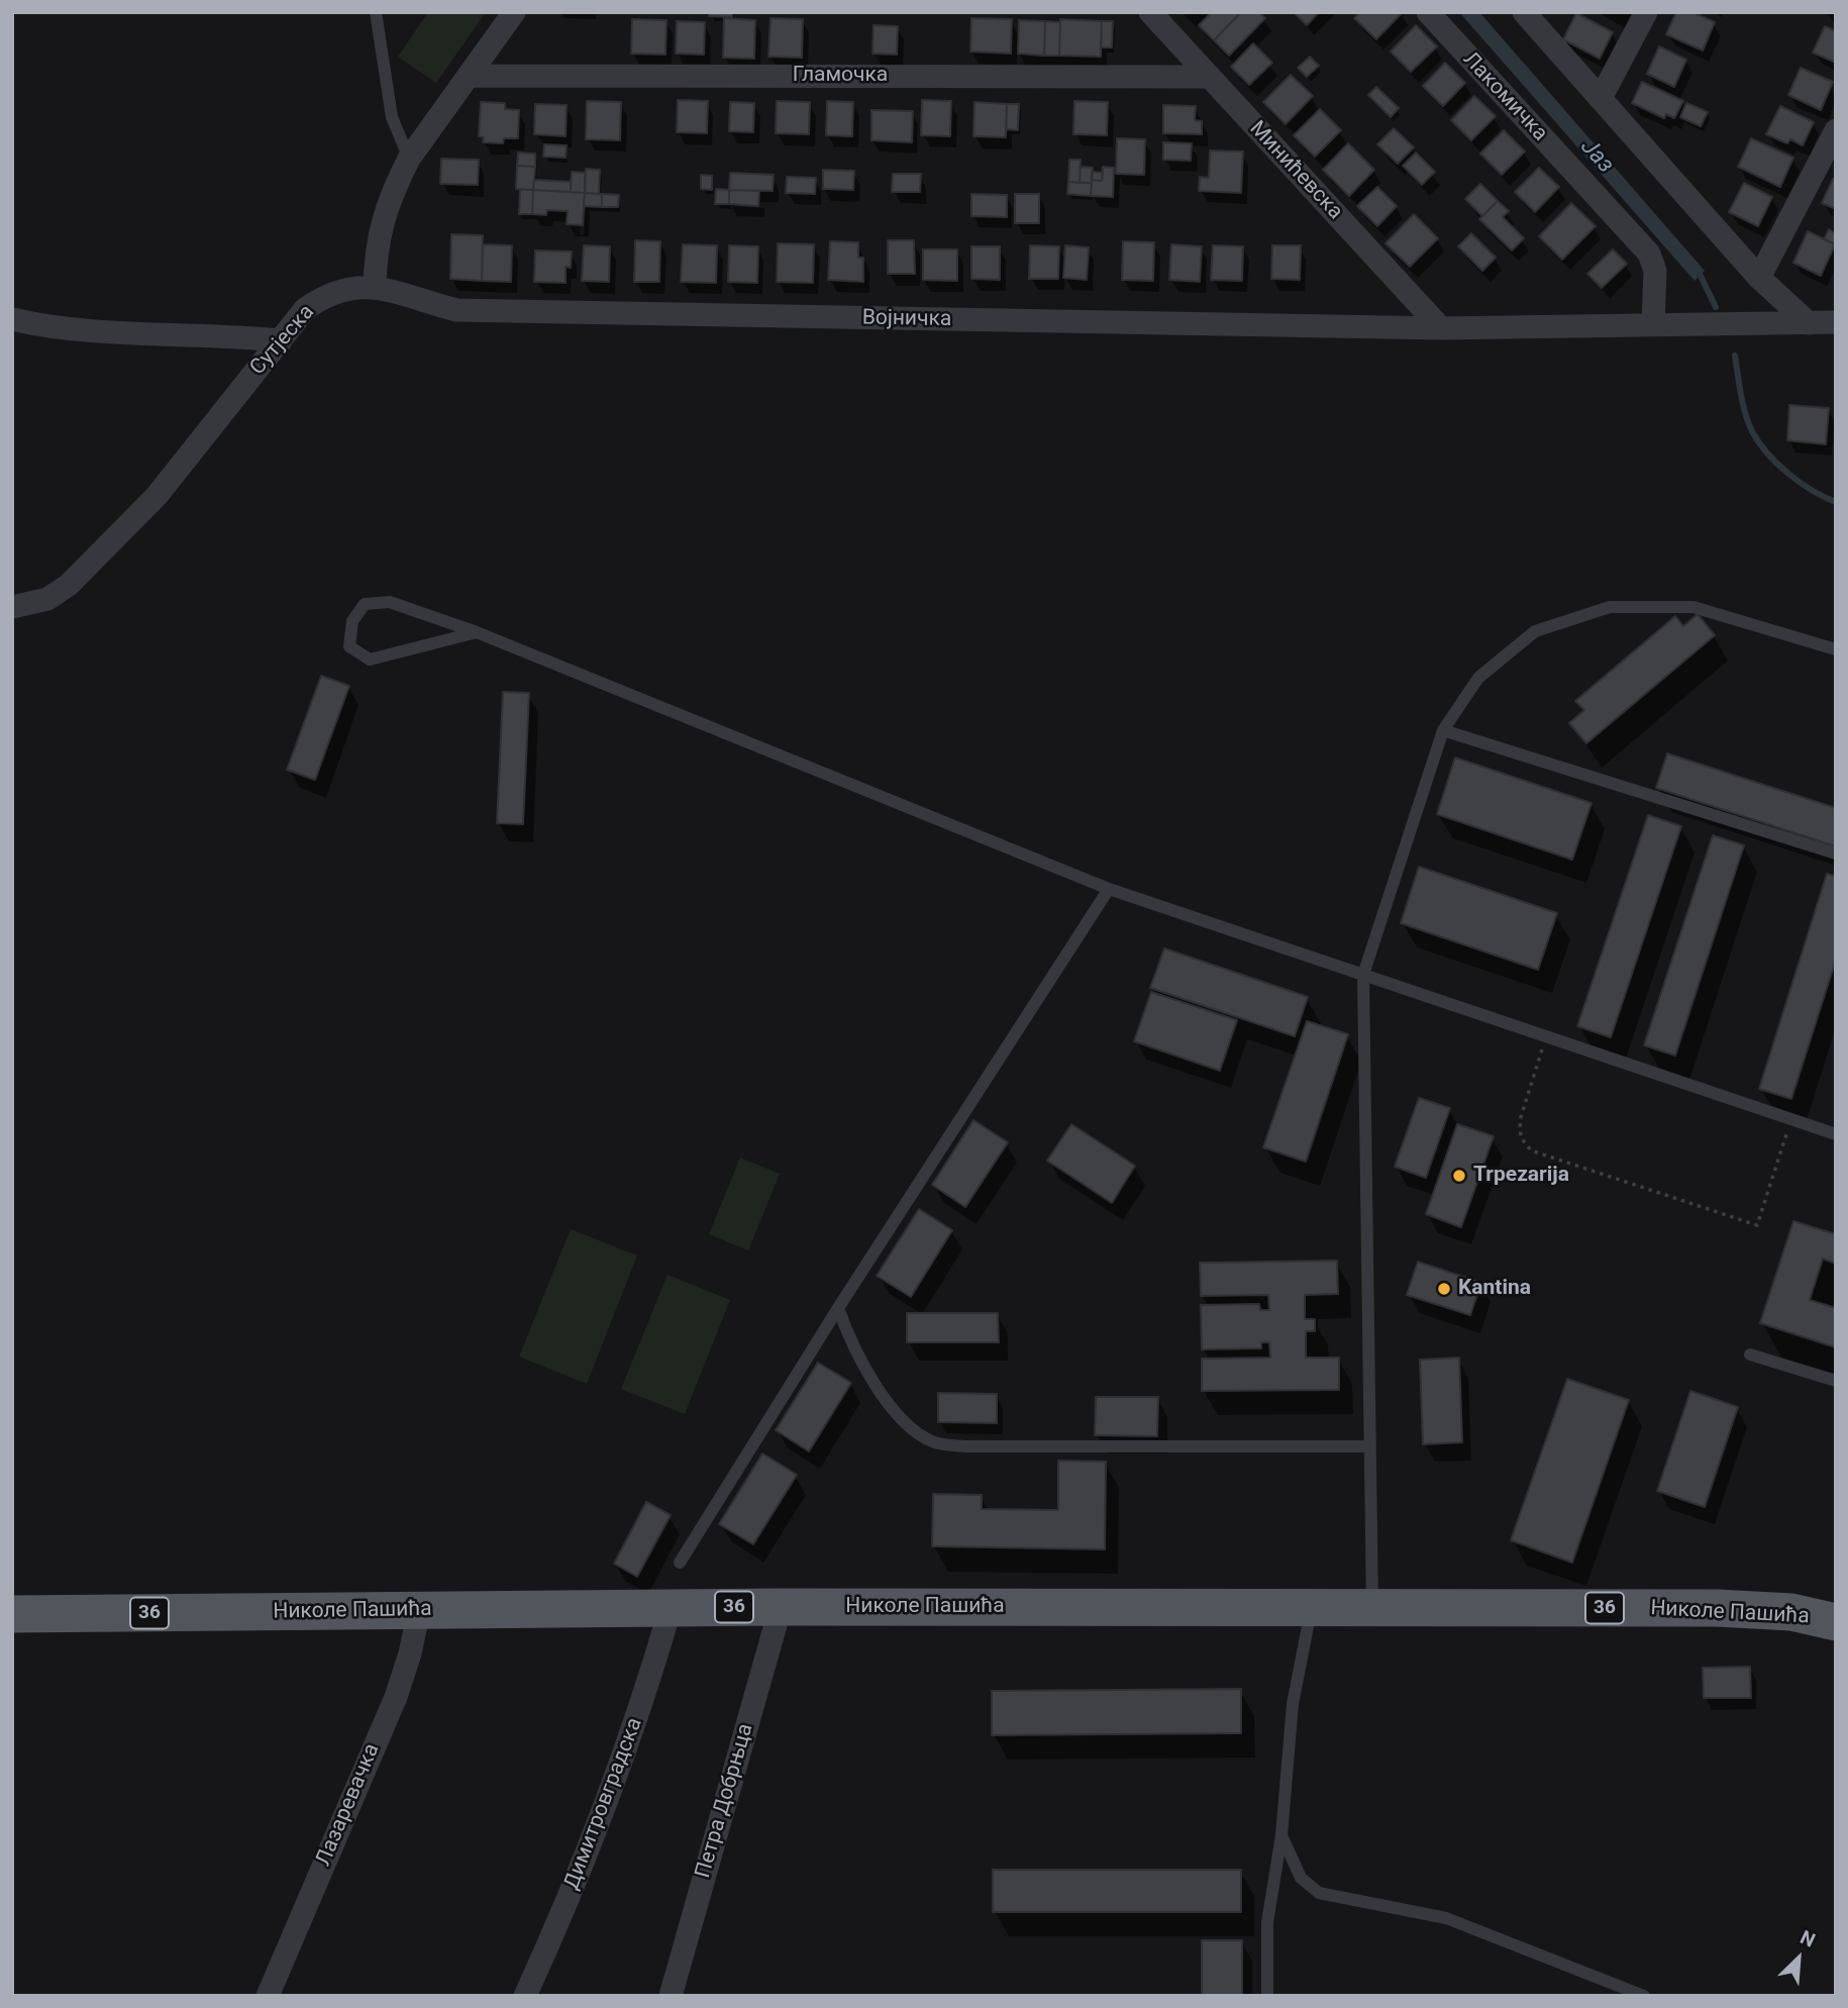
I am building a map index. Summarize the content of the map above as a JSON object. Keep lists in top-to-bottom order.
{
  "streets": {
    "main road": ["36", "Николе Пашића"],
    "street": [
      "Гламочка",
      "Лакомичка",
      "Минићевска",
      "Војничка",
      "Сутјеска",
      "Петра Добрњца",
      "Димитровградска",
      "Лазаревачка"
    ]
  },
  "crossings": [
    ["Гламочка", "Минићевска"],
    ["Лакомичка", "Војничка"],
    ["Минићевска", "Војничка"],
    ["Војничка", "Сутјеска"],
    ["Николе Пашића", "Петра Добрњца"],
    ["Николе Пашића", "Димитровградска"],
    ["Николе Пашића", "Лазаревачка"]
  ],
  "water": ["Јаз"],
  "places": ["Trpezarija", "Kantina"],
  "north": "top right"
}
